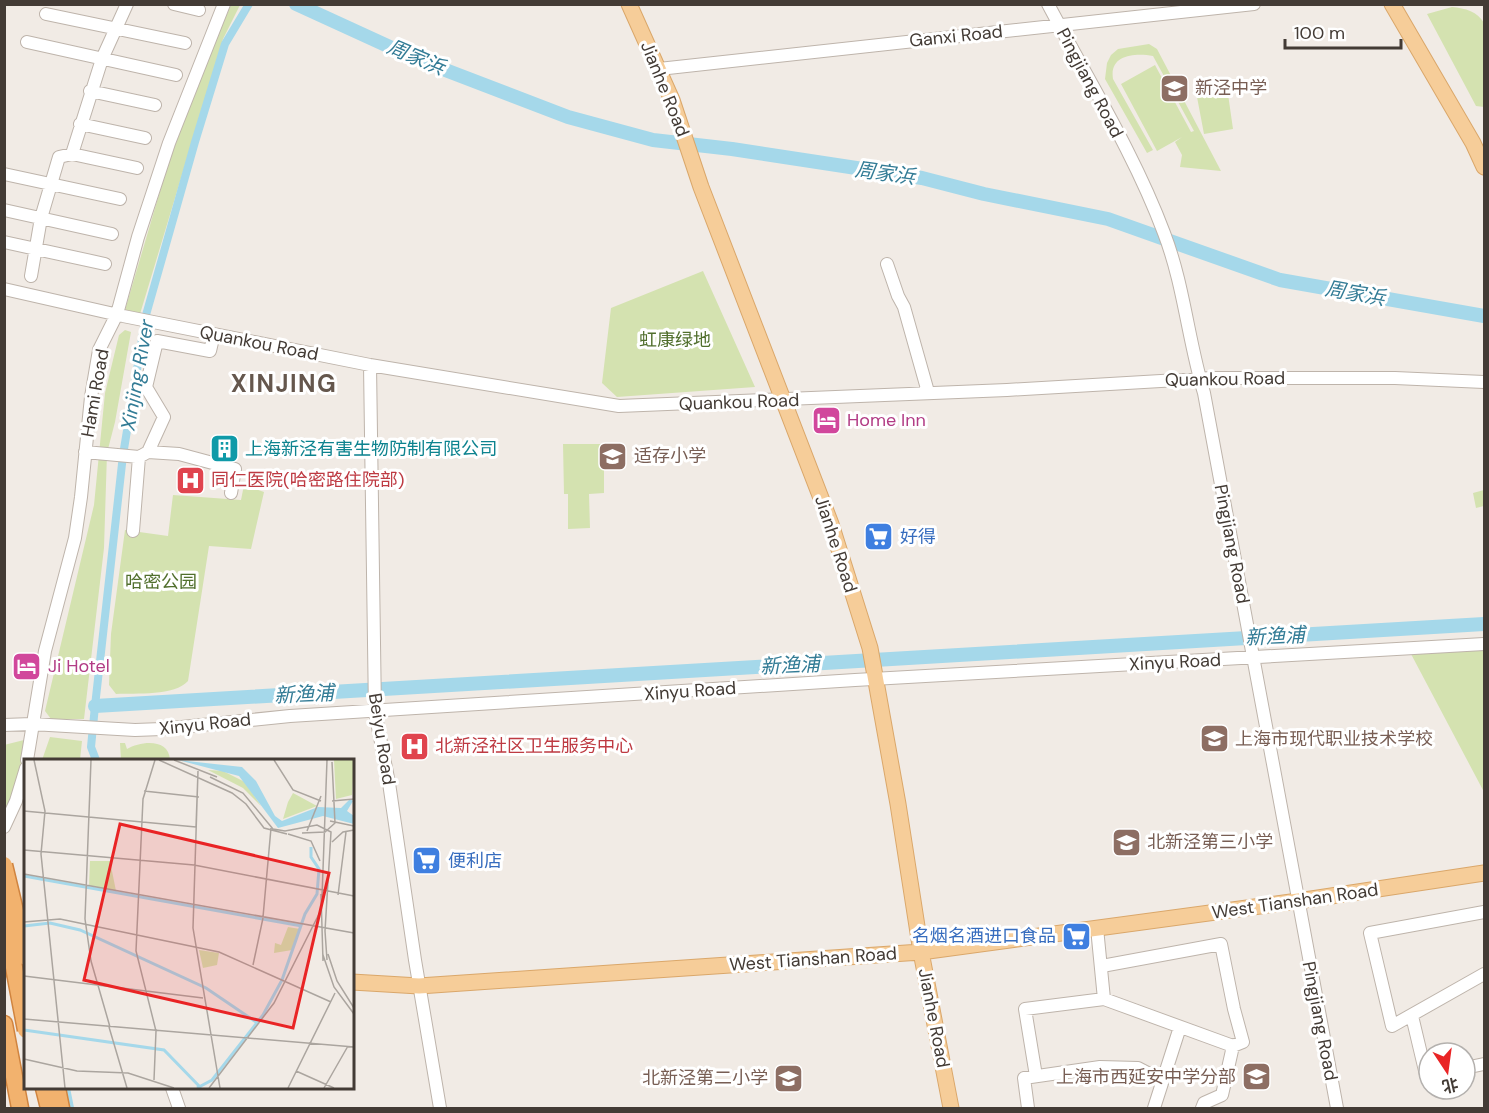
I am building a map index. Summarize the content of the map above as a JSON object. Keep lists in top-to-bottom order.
{
  "streets": {
    "main road": ["Jianhe Road", "West Tianshan Road"],
    "street": [
      "Ganxi Road",
      "Pingjiang Road",
      "Quankou Road",
      "Hami Road",
      "Xinyu Road",
      "Beiyu Road"
    ]
  },
  "crossings": [
    ["Ganxi Road", "Pingjiang Road"],
    ["Ganxi Road", "Jianhe Road"],
    ["Pingjiang Road", "Quankou Road"],
    ["Pingjiang Road", "Xinyu Road"],
    ["Pingjiang Road", "West Tianshan Road"],
    ["Jianhe Road", "Quankou Road"],
    ["Jianhe Road", "Xinyu Road"],
    ["Jianhe Road", "West Tianshan Road"],
    ["Quankou Road", "Hami Road"],
    ["Quankou Road", "Beiyu Road"],
    ["Hami Road", "Xinyu Road"],
    ["Xinyu Road", "Beiyu Road"],
    ["Beiyu Road", "West Tianshan Road"]
  ],
  "districts": ["XINJING"],
  "water": ["周家浜", "Xinjing River", "新渔浦"],
  "parks": ["虹康绿地", "哈密公园"],
  "places": {
    "school or university": [
      "新泾中学",
      "适存小学",
      "上海市现代职业技术学校",
      "北新泾第三小学",
      "上海市西延安中学分部",
      "北新泾第二小学"
    ],
    "hotel": ["Home Inn", "Ji Hotel"],
    "building": ["上海新泾有害生物防制有限公司"],
    "hospital": ["同仁医院(哈密路住院部)", "北新泾社区卫生服务中心"],
    "supermarket": ["好得", "便利店", "名烟名酒进口食品"]
  },
  "scale_bar": "100 m",
  "north": "bottom"
}
